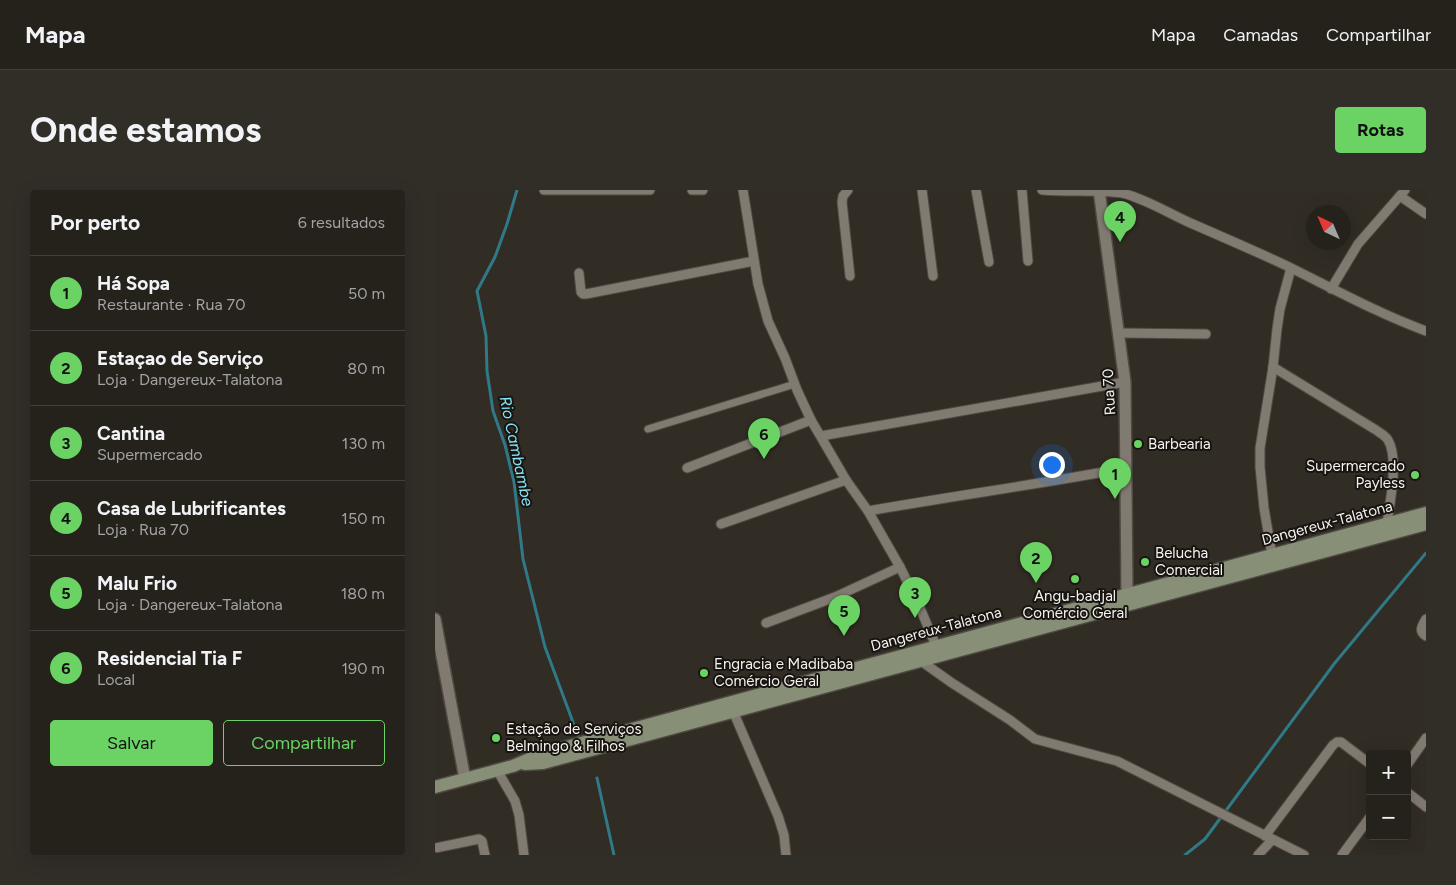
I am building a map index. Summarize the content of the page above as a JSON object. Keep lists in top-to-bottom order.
{
  "streets": {
    "main road": ["Dangereux-Talatona"],
    "street": ["Rua 70"]
  },
  "crossings": [
    ["Rua 70", "Dangereux-Talatona"]
  ],
  "water": ["Rio Cambambe"],
  "places": [
    "Barbearia",
    "Supermercado Payless",
    "Belucha Comercial",
    "Angu-badjal Comércio Geral",
    "Engracia e Madibaba Comércio Geral",
    "Estação de Serviços Belmingo & Filhos"
  ],
  "north": "top left",
  "page": {
    "header": "Mapa",
    "nav": ["Mapa", "Camadas", "Compartilhar"],
    "buttons": [
      "Rotas",
      ["Salvar", "Compartilhar"]
    ],
    "title": "Onde estamos",
    "heading": ["Por perto", "6 resultados"],
    "pins": [
      "4",
      "6",
      "1",
      "2",
      "3",
      "5"
    ],
    "list": [
      {
        "mark": "1",
        "name": "Há Sopa",
        "note": "Restaurante · Rua 70",
        "value": "50 m"
      },
      {
        "mark": "2",
        "name": "Estaçao de Serviço",
        "note": "Loja · Dangereux-Talatona",
        "value": "80 m"
      },
      {
        "mark": "3",
        "name": "Cantina",
        "note": "Supermercado",
        "value": "130 m"
      },
      {
        "mark": "4",
        "name": "Casa de Lubrificantes",
        "note": "Loja · Rua 70",
        "value": "150 m"
      },
      {
        "mark": "5",
        "name": "Malu Frio",
        "note": "Loja · Dangereux-Talatona",
        "value": "180 m"
      },
      {
        "mark": "6",
        "name": "Residencial Tia F",
        "note": "Local",
        "value": "190 m"
      }
    ],
    "map_buttons": ["+", "−"]
  }
}
